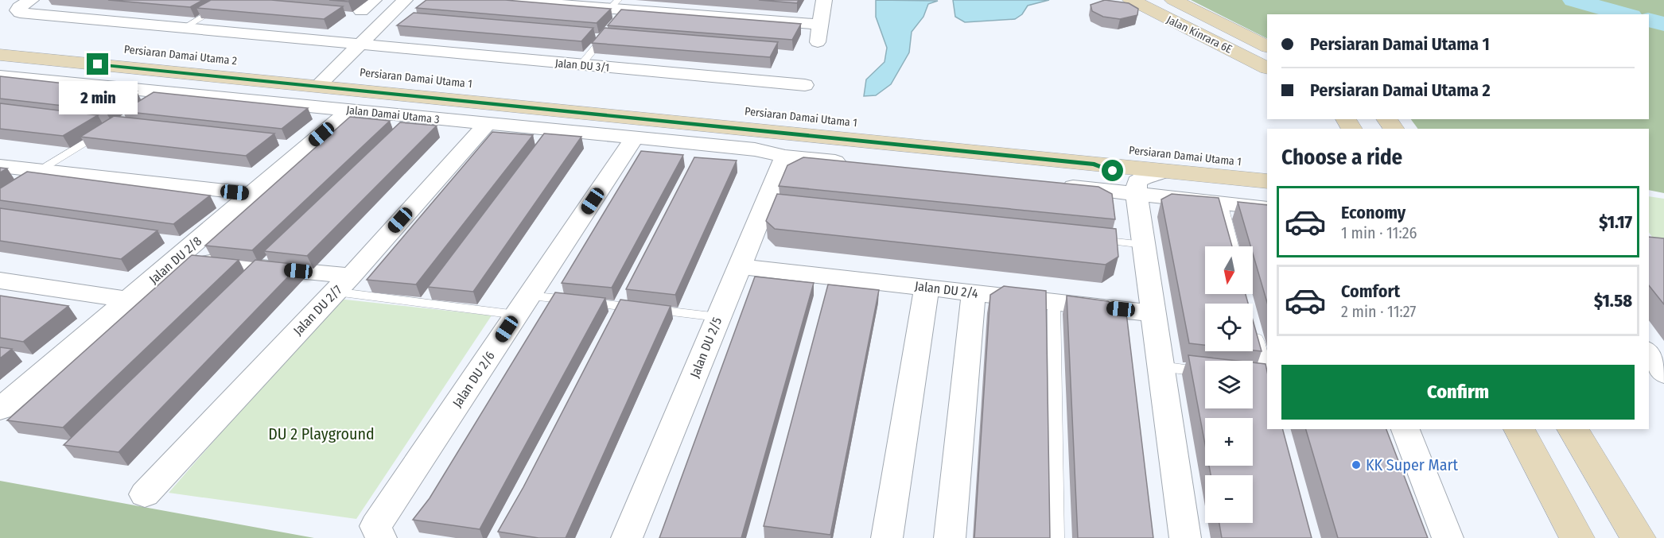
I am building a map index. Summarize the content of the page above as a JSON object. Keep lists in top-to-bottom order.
{
  "streets": {
    "street": [
      "Jalan Kinrara 6E",
      "Persiaran Damai Utama 2",
      "Jalan DU 3/1",
      "Persiaran Damai Utama 1",
      "Jalan Damai Utama 3",
      "Jalan DU 2/8",
      "Jalan DU 2/4",
      "Jalan DU 2/7",
      "Jalan DU 2/5",
      "Jalan DU 2/6"
    ]
  },
  "crossings": [
    ["Persiaran Damai Utama 2", "Persiaran Damai Utama 1"],
    ["Jalan Damai Utama 3", "Jalan DU 2/8"],
    ["Jalan Damai Utama 3", "Jalan DU 2/7"],
    ["Jalan Damai Utama 3", "Jalan DU 2/5"],
    ["Jalan Damai Utama 3", "Jalan DU 2/6"],
    ["Jalan DU 2/4", "Jalan DU 2/5"]
  ],
  "parks": ["DU 2 Playground"],
  "places": ["KK Super Mart"],
  "north": "bottom",
  "page": {
    "banner": ["Persiaran Damai Utama 1", "Persiaran Damai Utama 2"],
    "bubble": "2 min",
    "heading": "Choose a ride",
    "list": [
      {
        "name": "Economy",
        "note": "1 min · 11:26",
        "value": "$1.17"
      },
      {
        "name": "Comfort",
        "note": "2 min · 11:27",
        "value": "$1.58"
      }
    ],
    "map_buttons": ["+", "−"],
    "buttons": "Confirm"
  }
}
